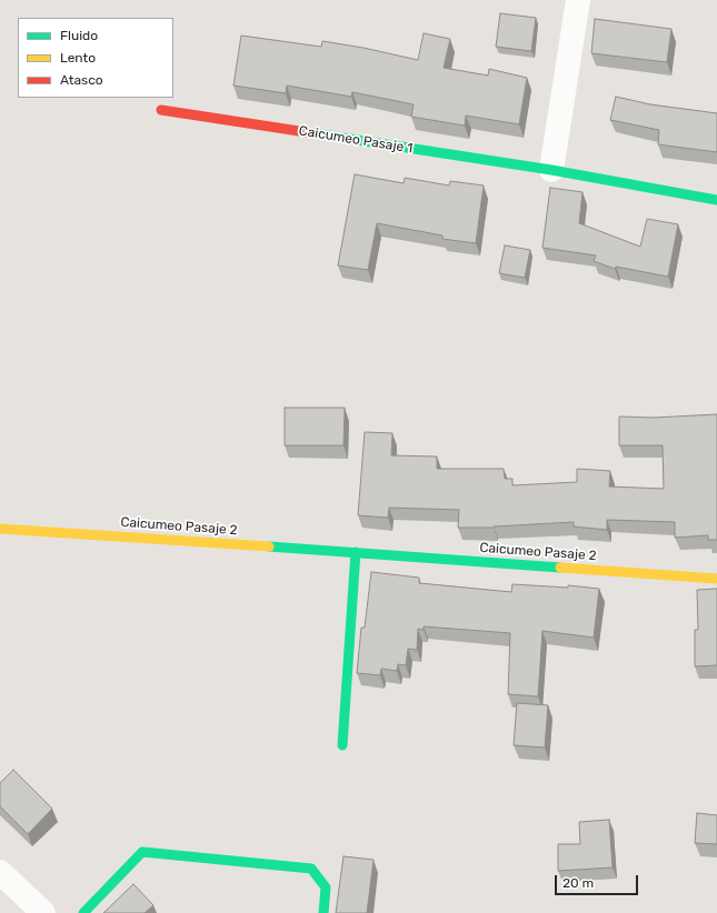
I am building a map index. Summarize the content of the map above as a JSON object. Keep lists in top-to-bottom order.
{
  "streets": {
    "street": ["Caicumeo Pasaje 1", "Caicumeo Pasaje 2"]
  },
  "legend": ["Fluido", "Lento", "Atasco"],
  "scale_bar": "20 m"
}
